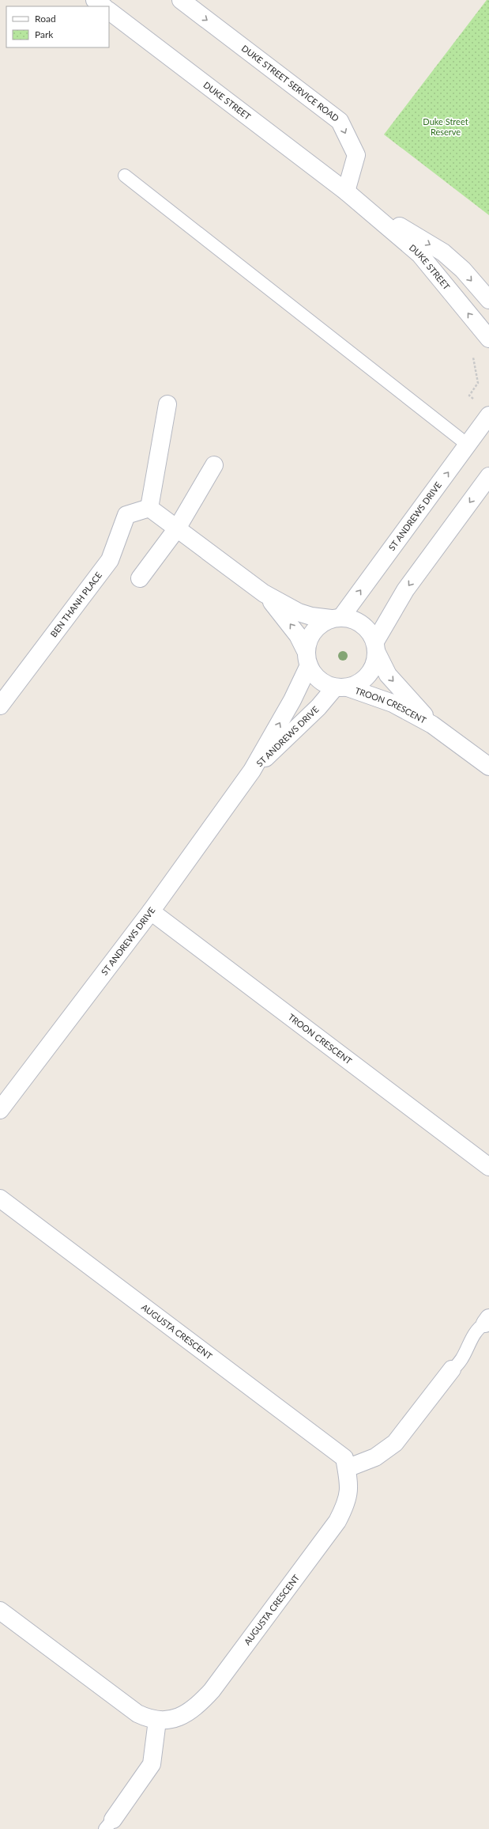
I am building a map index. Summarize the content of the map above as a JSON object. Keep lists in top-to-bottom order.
{
  "streets": {
    "street": [
      "DUKE STREET SERVICE ROAD",
      "DUKE STREET",
      "ST ANDREWS DRIVE",
      "BEN THANH PLACE",
      "TROON CRESCENT",
      "AUGUSTA CRESCENT"
    ]
  },
  "crossings": [
    ["DUKE STREET SERVICE ROAD", "DUKE STREET"],
    ["ST ANDREWS DRIVE", "TROON CRESCENT"]
  ],
  "one_way": ["DUKE STREET SERVICE ROAD"],
  "parks": ["Duke Street Reserve"],
  "legend": ["Road", "Park"]
}
